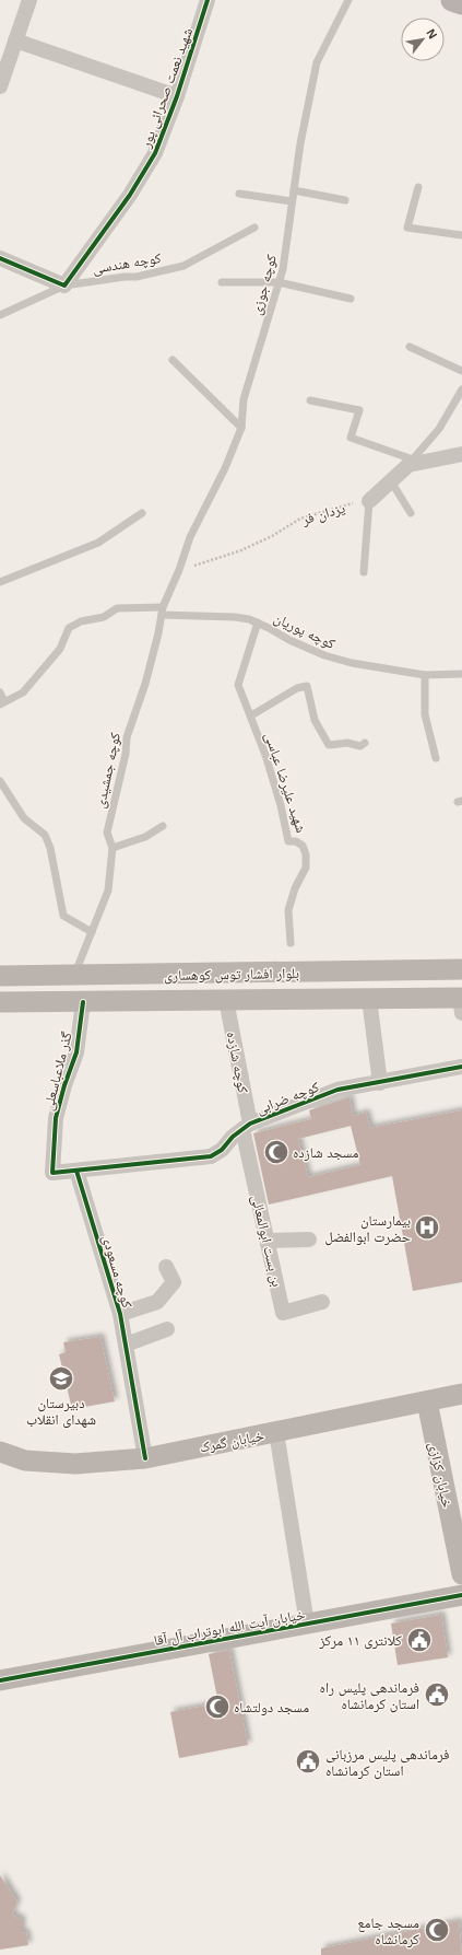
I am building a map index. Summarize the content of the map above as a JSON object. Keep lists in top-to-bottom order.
{
  "streets": {
    "main road": [
      "بلوار افشار توس کوهساری",
      "خیابان گمرک",
      "خیابان کزازی",
      "خیابان آیت الله ابوتراب آل آقا"
    ],
    "street": [
      "شهید نعمت صحرائی پور",
      "کوچه شازده",
      "گذر ملاعباسعلی",
      "کوچه ضرابی",
      "بن بست ابوالمعالی",
      "کوچه مسعودی"
    ],
    "lane": [
      "کوچه هندسی",
      "کوچه جوزی",
      "کوچه پوریان",
      "کوچه جمشیدی",
      "شهید علیرضا عباسی"
    ],
    "path": ["یزدان فر"]
  },
  "crossings": [
    ["شهید نعمت صحرائی پور", "کوچه هندسی"],
    ["کوچه جوزی", "یزدان فر"],
    ["کوچه جوزی", "کوچه جمشیدی"],
    ["یزدان فر", "کوچه جمشیدی"],
    ["کوچه پوریان", "کوچه جمشیدی"],
    ["کوچه پوریان", "شهید علیرضا عباسی"],
    ["کوچه جمشیدی", "بلوار افشار توس کوهساری"],
    ["بلوار افشار توس کوهساری", "کوچه شازده"],
    ["بلوار افشار توس کوهساری", "گذر ملاعباسعلی"],
    ["کوچه شازده", "کوچه ضرابی"],
    ["کوچه شازده", "بن بست ابوالمعالی"],
    ["گذر ملاعباسعلی", "کوچه ضرابی"],
    ["کوچه ضرابی", "بن بست ابوالمعالی"],
    ["کوچه ضرابی", "کوچه مسعودی"],
    ["کوچه مسعودی", "خیابان گمرک"],
    ["خیابان گمرک", "خیابان کزازی"]
  ],
  "places": {
    "mosque": ["مسجد شازده", "مسجد دولتشاه", "مسجد جامع کرمانشاه"],
    "hospital": ["بیمارستان حضرت ابوالفضل"],
    "school or university": ["دبیرستان شهدای انقلاب"],
    "public building": ["کلانتری ۱۱ مرکز", "فرماندهی پلیس راه استان کرمانشاه", "فرماندهی پلیس مرزبانی استان کرمانشاه"]
  },
  "north": "top right"
}
